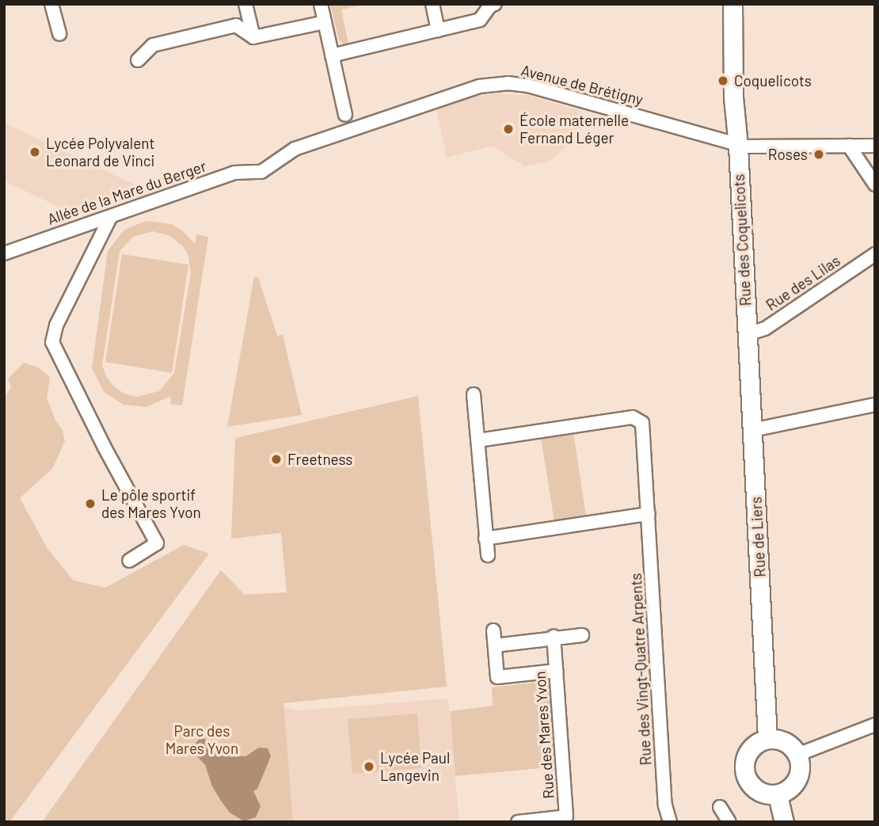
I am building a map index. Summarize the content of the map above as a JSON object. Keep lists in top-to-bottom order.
{
  "streets": {
    "street": [
      "Avenue de Brétigny",
      "Allée de la Mare du Berger",
      "Rue des Coquelicots",
      "Rue des Lilas",
      "Rue de Liers",
      "Rue des Vingt-Quatre Arpents",
      "Rue des Mares Yvon"
    ]
  },
  "crossings": [
    ["Avenue de Brétigny", "Allée de la Mare du Berger"],
    ["Avenue de Brétigny", "Rue des Coquelicots"],
    ["Rue des Coquelicots", "Rue des Lilas"],
    ["Rue des Coquelicots", "Rue de Liers"],
    ["Rue des Lilas", "Rue de Liers"]
  ],
  "parks": ["Parc des Mares Yvon"],
  "places": [
    "Coquelicots",
    "École maternelle Fernand Léger",
    "Lycée Polyvalent Leonard de Vinci",
    "Roses",
    "Freetness",
    "Le pôle sportif des Mares Yvon",
    "Lycée Paul Langevin"
  ]
}
